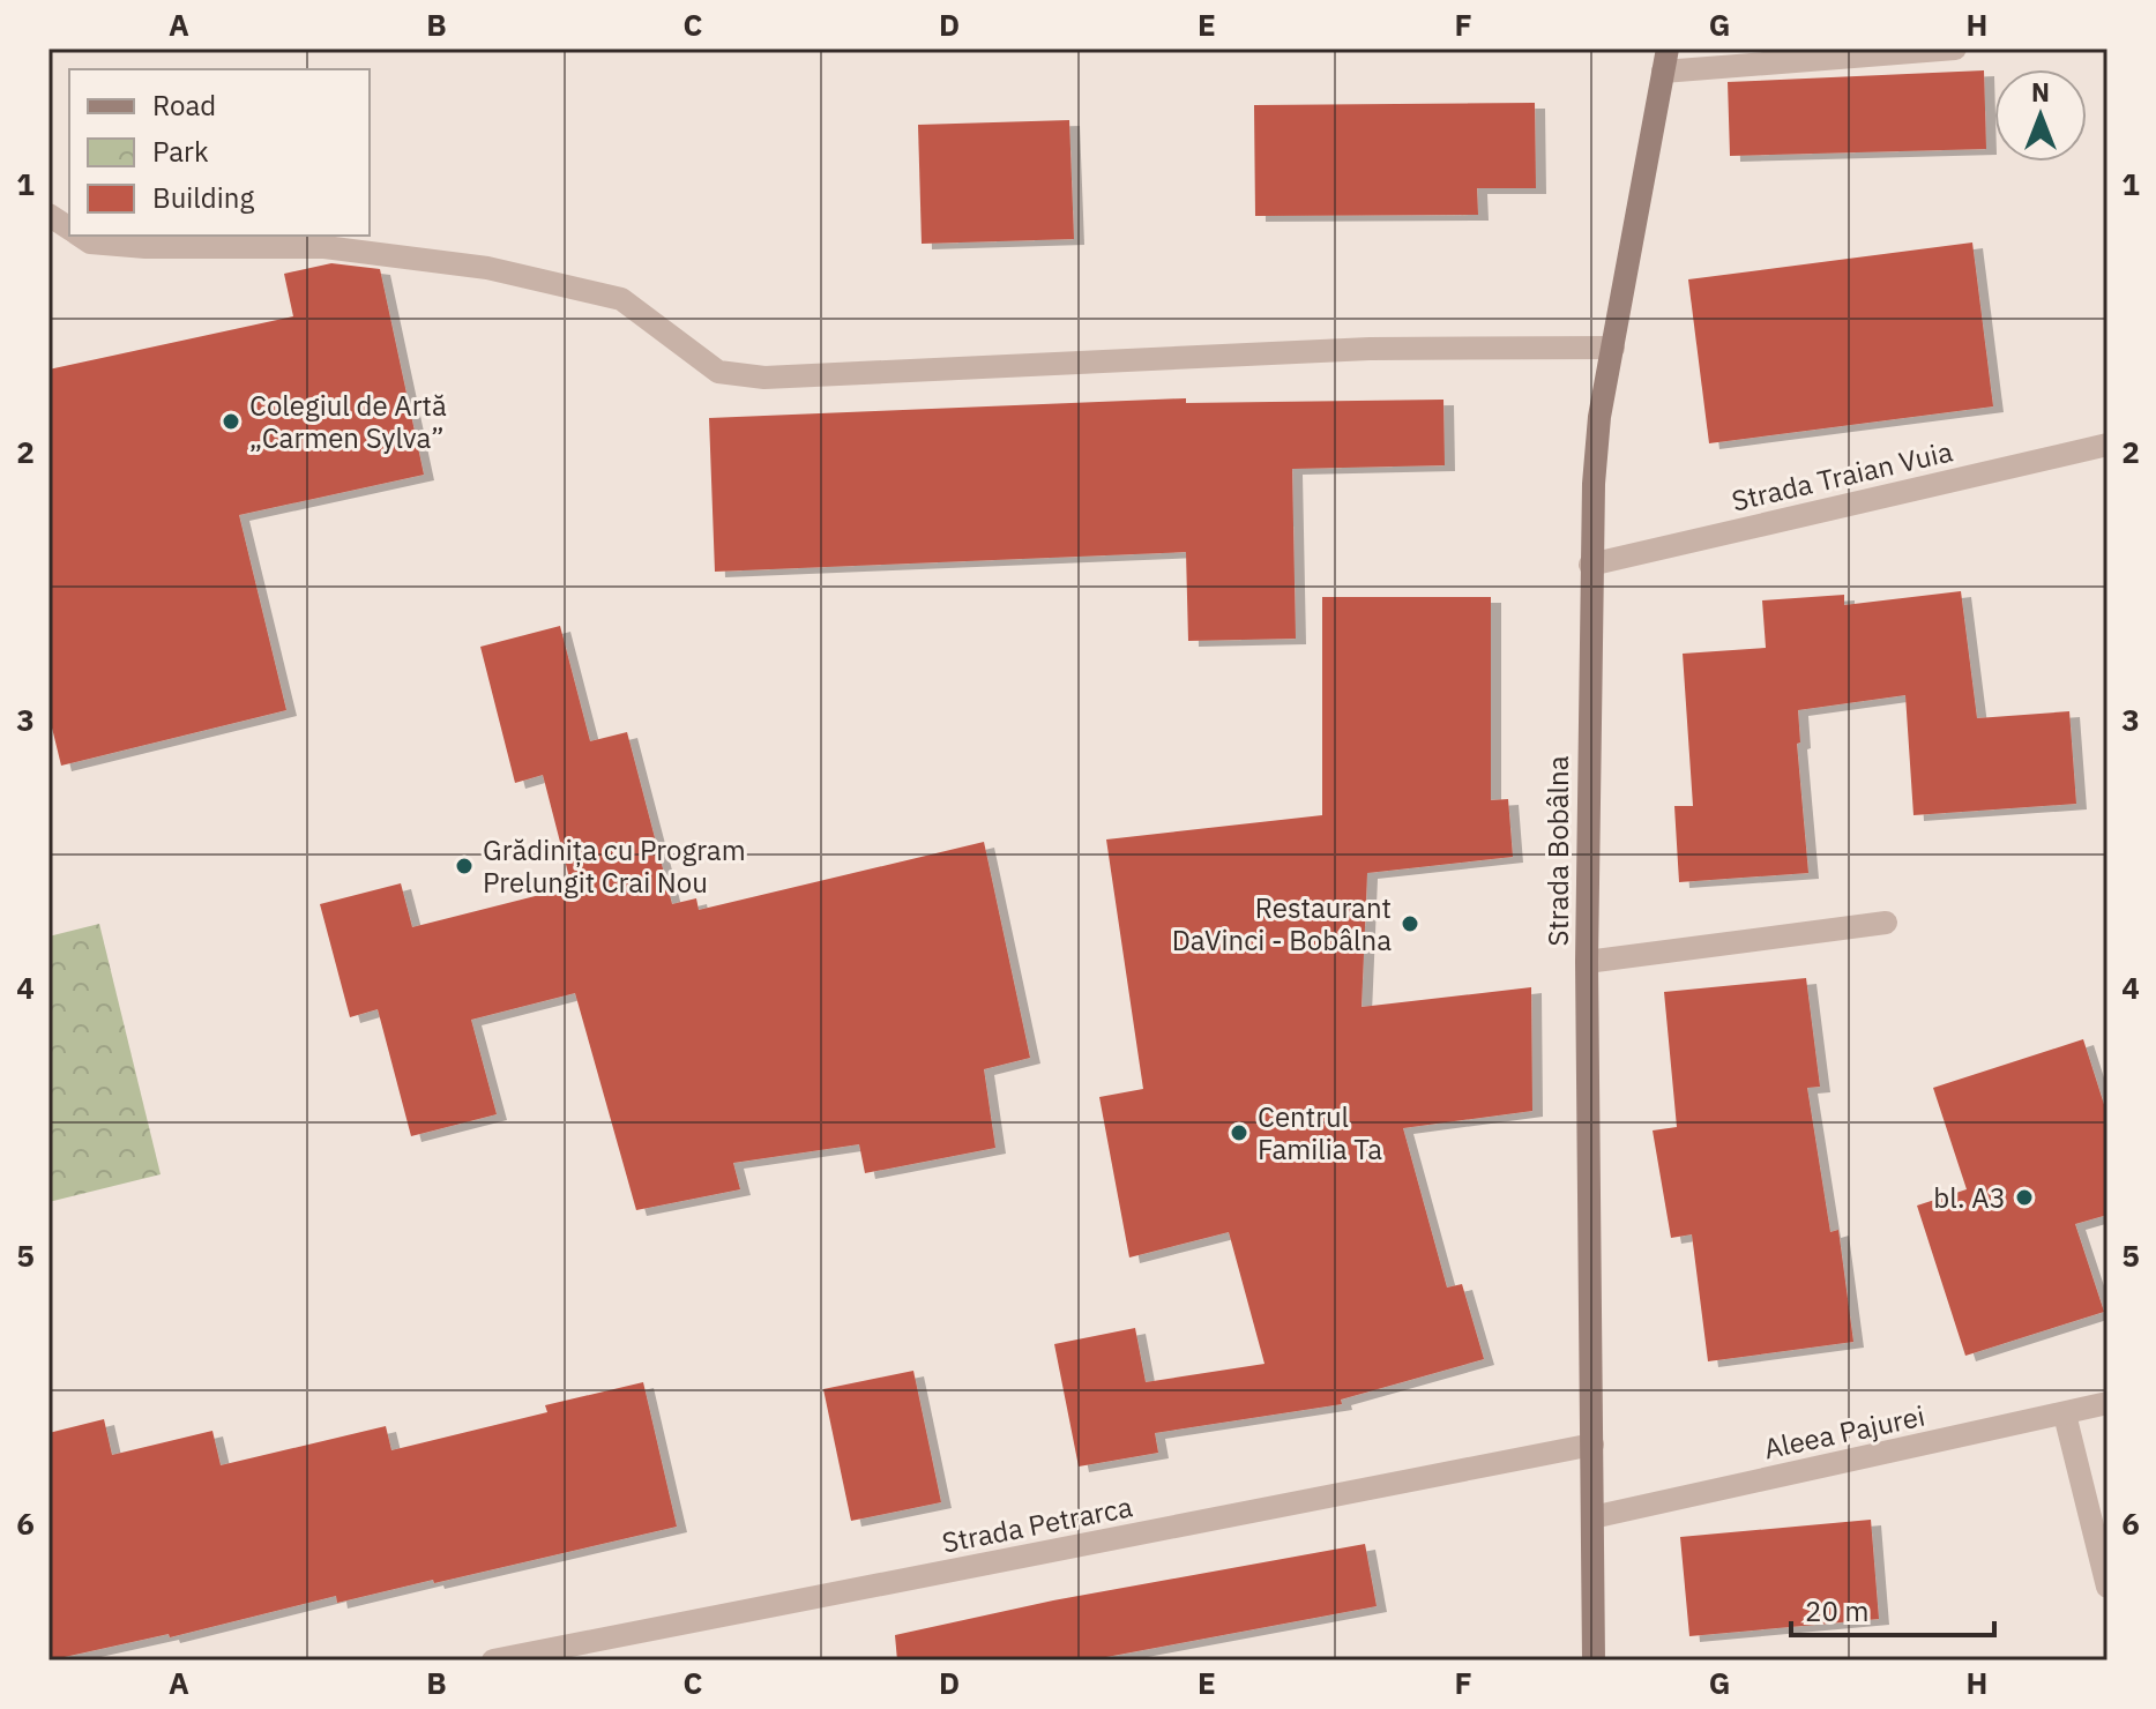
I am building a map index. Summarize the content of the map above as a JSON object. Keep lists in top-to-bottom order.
{
  "streets": {
    "main road": ["Strada Bobâlna"],
    "street": ["Strada Traian Vuia", "Aleea Pajurei", "Strada Petrarca"]
  },
  "crossings": [
    ["Strada Traian Vuia", "Strada Bobâlna"],
    ["Strada Bobâlna", "Aleea Pajurei"],
    ["Strada Bobâlna", "Strada Petrarca"]
  ],
  "places": [
    "Colegiul de Artă „Carmen Sylva”",
    "Grădinița cu Program Prelungit Crai Nou",
    "Restaurant DaVinci - Bobâlna",
    "Centrul Familia Ta",
    "bl. A3"
  ],
  "legend": ["Road", "Park", "Building"],
  "scale_bar": "20 m",
  "north": "top",
  "grid": {
    "columns": [
      "A",
      "B",
      "C",
      "D",
      "E",
      "F",
      "G",
      "H"
    ],
    "rows": [
      "1",
      "2",
      "3",
      "4",
      "5",
      "6"
    ]
  }
}
